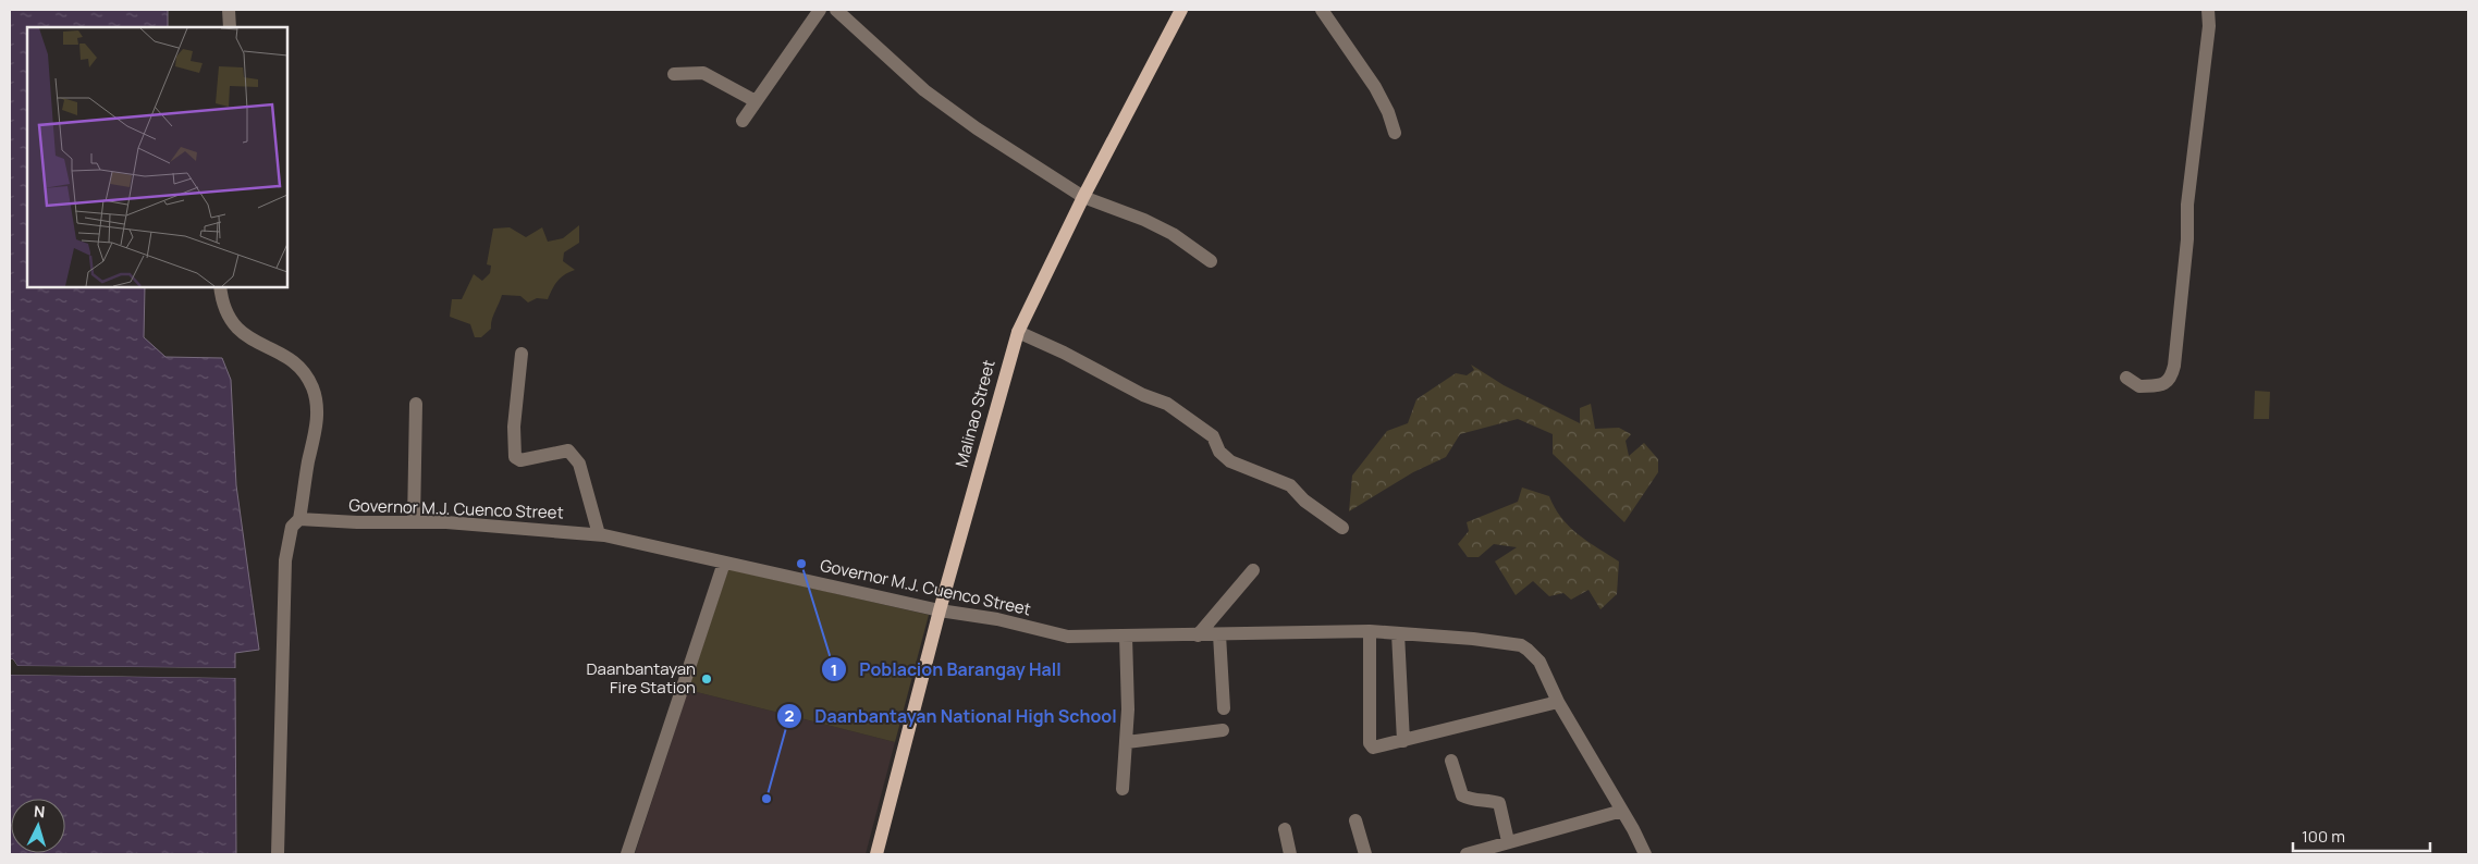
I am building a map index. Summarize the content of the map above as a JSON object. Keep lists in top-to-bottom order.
{
  "streets": {
    "main road": ["Malinao Street"],
    "street": ["Governor M.J. Cuenco Street"]
  },
  "crossings": [
    ["Malinao Street", "Governor M.J. Cuenco Street"]
  ],
  "places": ["Poblacion Barangay Hall", "Daanbantayan Fire Station", "Daanbantayan National High School"],
  "scale_bar": "100 m",
  "north": "top"
}
